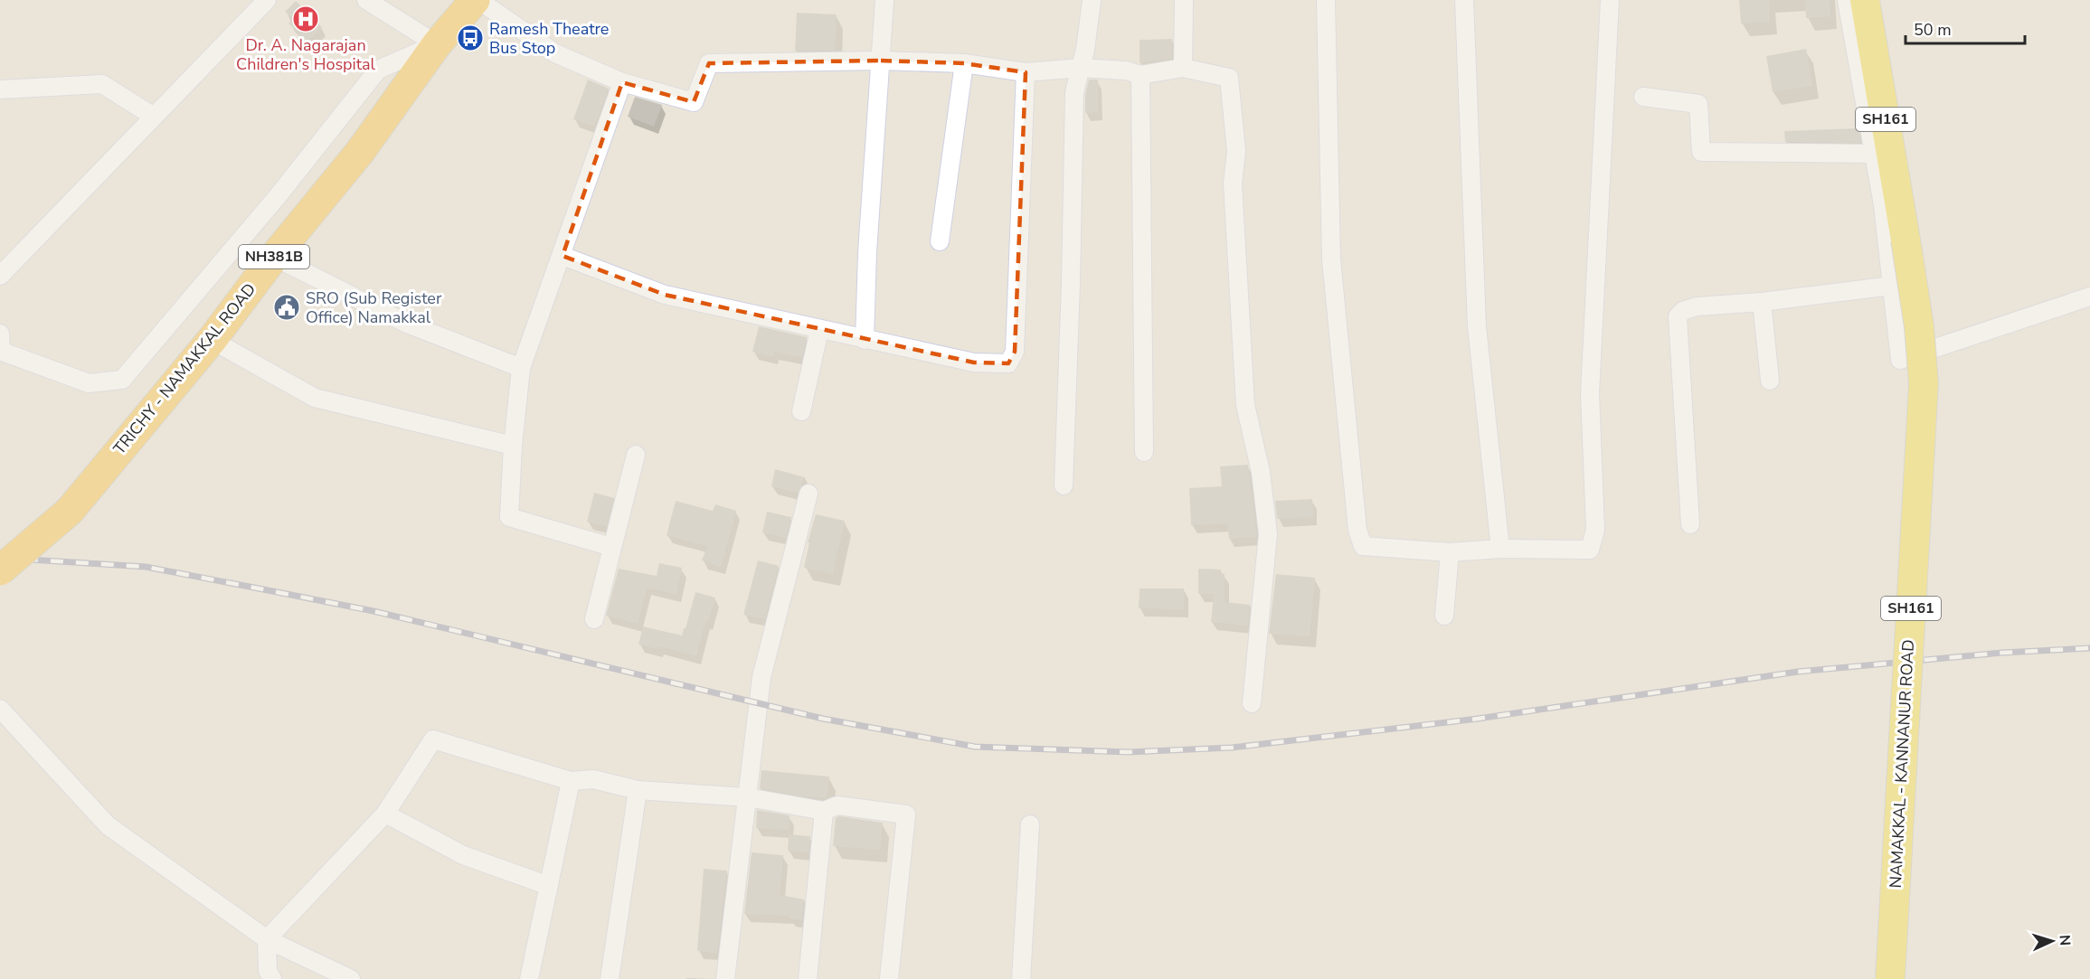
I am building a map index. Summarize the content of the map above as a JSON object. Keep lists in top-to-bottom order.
{
  "streets": {
    "highway": ["NH381B", "TRICHY - NAMAKKAL ROAD"],
    "main road": ["SH161", "NAMAKKAL - KANNANUR ROAD"]
  },
  "places": {
    "hospital": ["Dr. A. Nagarajan Children's Hospital"],
    "bus stop": ["Ramesh Theatre Bus Stop"],
    "public building": ["SRO (Sub Register Office) Namakkal"]
  },
  "scale_bar": "50 m",
  "north": "right"
}
